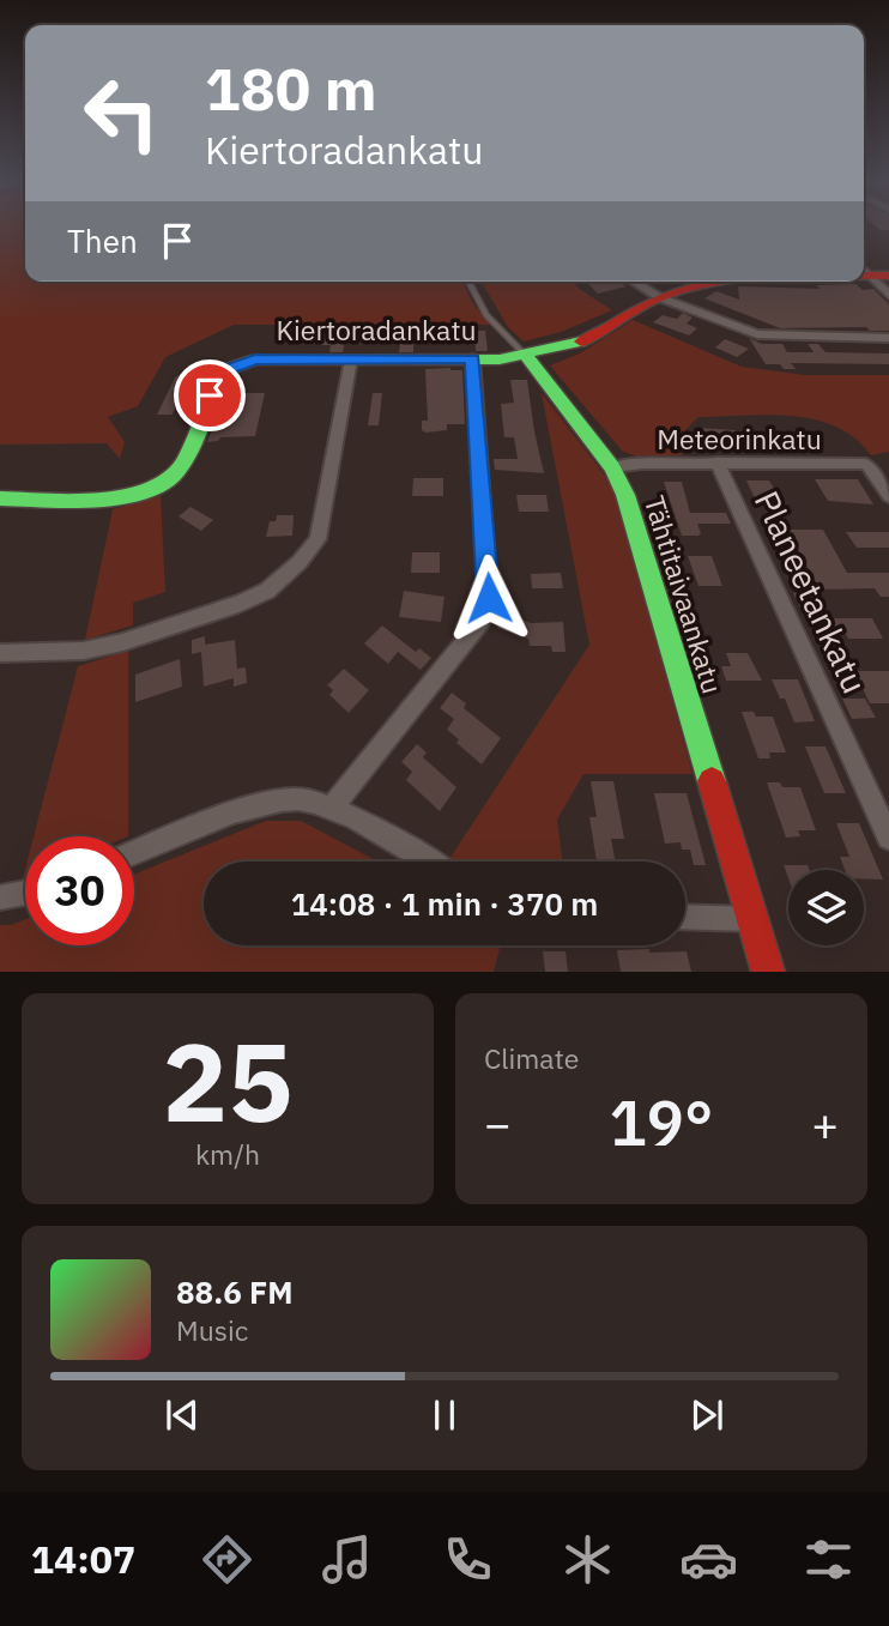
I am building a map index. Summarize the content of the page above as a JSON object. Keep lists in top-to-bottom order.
{
  "streets": {
    "street": [
      "Kiertoradankatu",
      "Meteorinkatu",
      "Planeetankatu",
      "Tähtitaivaankatu"
    ]
  },
  "crossings": [
    ["Kiertoradankatu", "Tähtitaivaankatu"],
    ["Meteorinkatu", "Planeetankatu"],
    ["Meteorinkatu", "Tähtitaivaankatu"]
  ],
  "page": {
    "turn": ["180 m", "Kiertoradankatu"],
    "then": "Then",
    "limit": "30",
    "trip": "14:08 · 1 min · 370 m",
    "tile": [
      ["25", "km/h"],
      "Climate"
    ],
    "heat": ["−", "19°", "+"],
    "song": ["88.6 FM", "Music"],
    "tabs": "14:07"
  }
}
